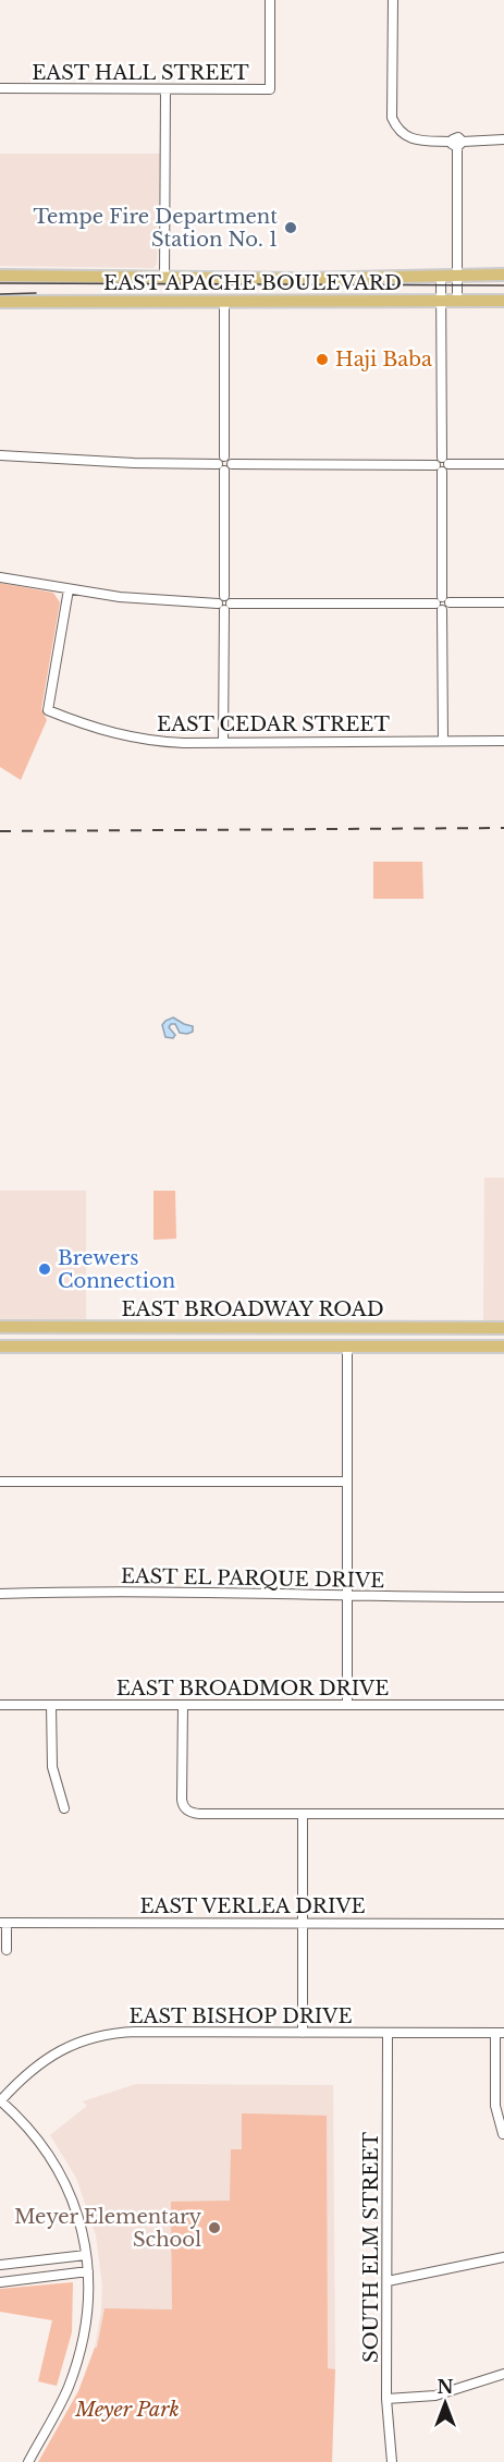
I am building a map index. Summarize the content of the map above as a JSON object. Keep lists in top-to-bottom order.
{
  "streets": {
    "main road": ["EAST APACHE BOULEVARD", "EAST BROADWAY ROAD"],
    "street": [
      "EAST HALL STREET",
      "EAST CEDAR STREET",
      "EAST EL PARQUE DRIVE",
      "EAST BROADMOR DRIVE",
      "EAST VERLEA DRIVE",
      "EAST BISHOP DRIVE",
      "SOUTH ELM STREET"
    ]
  },
  "crossings": [
    ["EAST BISHOP DRIVE", "SOUTH ELM STREET"]
  ],
  "parks": ["Meyer Park"],
  "places": [
    "Tempe Fire Department Station No. 1",
    "Haji Baba",
    "Brewers Connection",
    "Meyer Elementary School"
  ],
  "north": "top"
}
